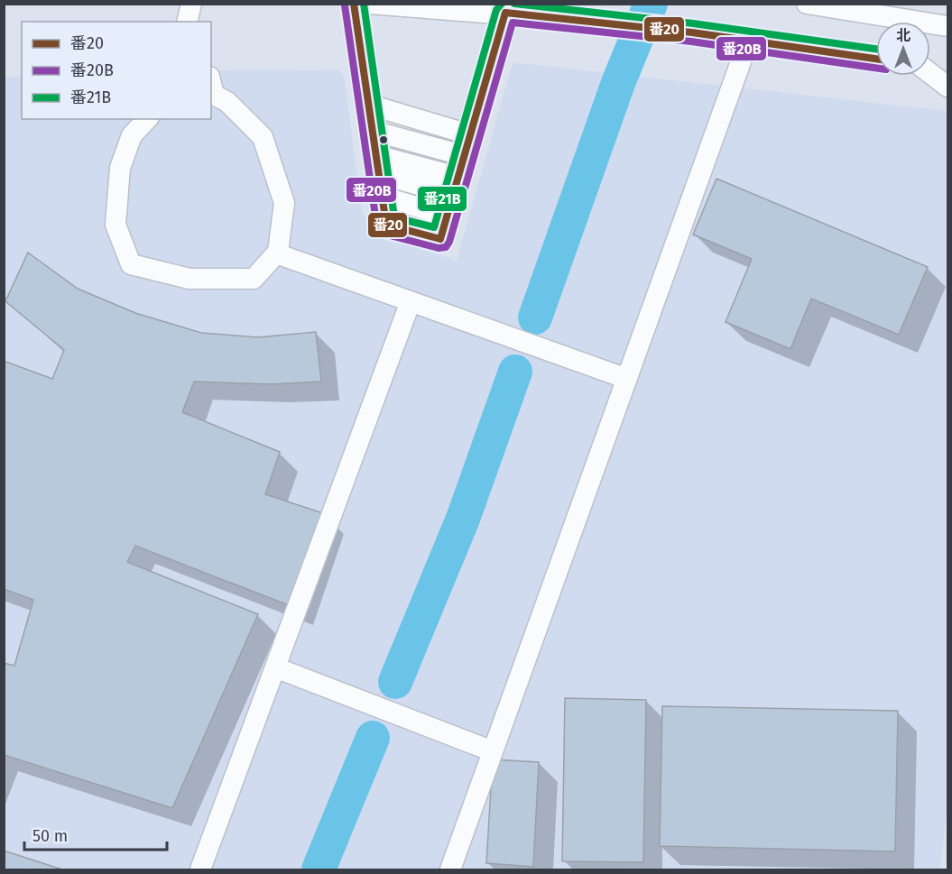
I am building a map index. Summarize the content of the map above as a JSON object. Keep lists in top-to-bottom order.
{
  "lines": ["transit line 番20", "transit line 番21B", "transit line 番20B"],
  "legend": ["番20", "番20B", "番21B"],
  "scale_bar": "50 m",
  "north": "top"
}
